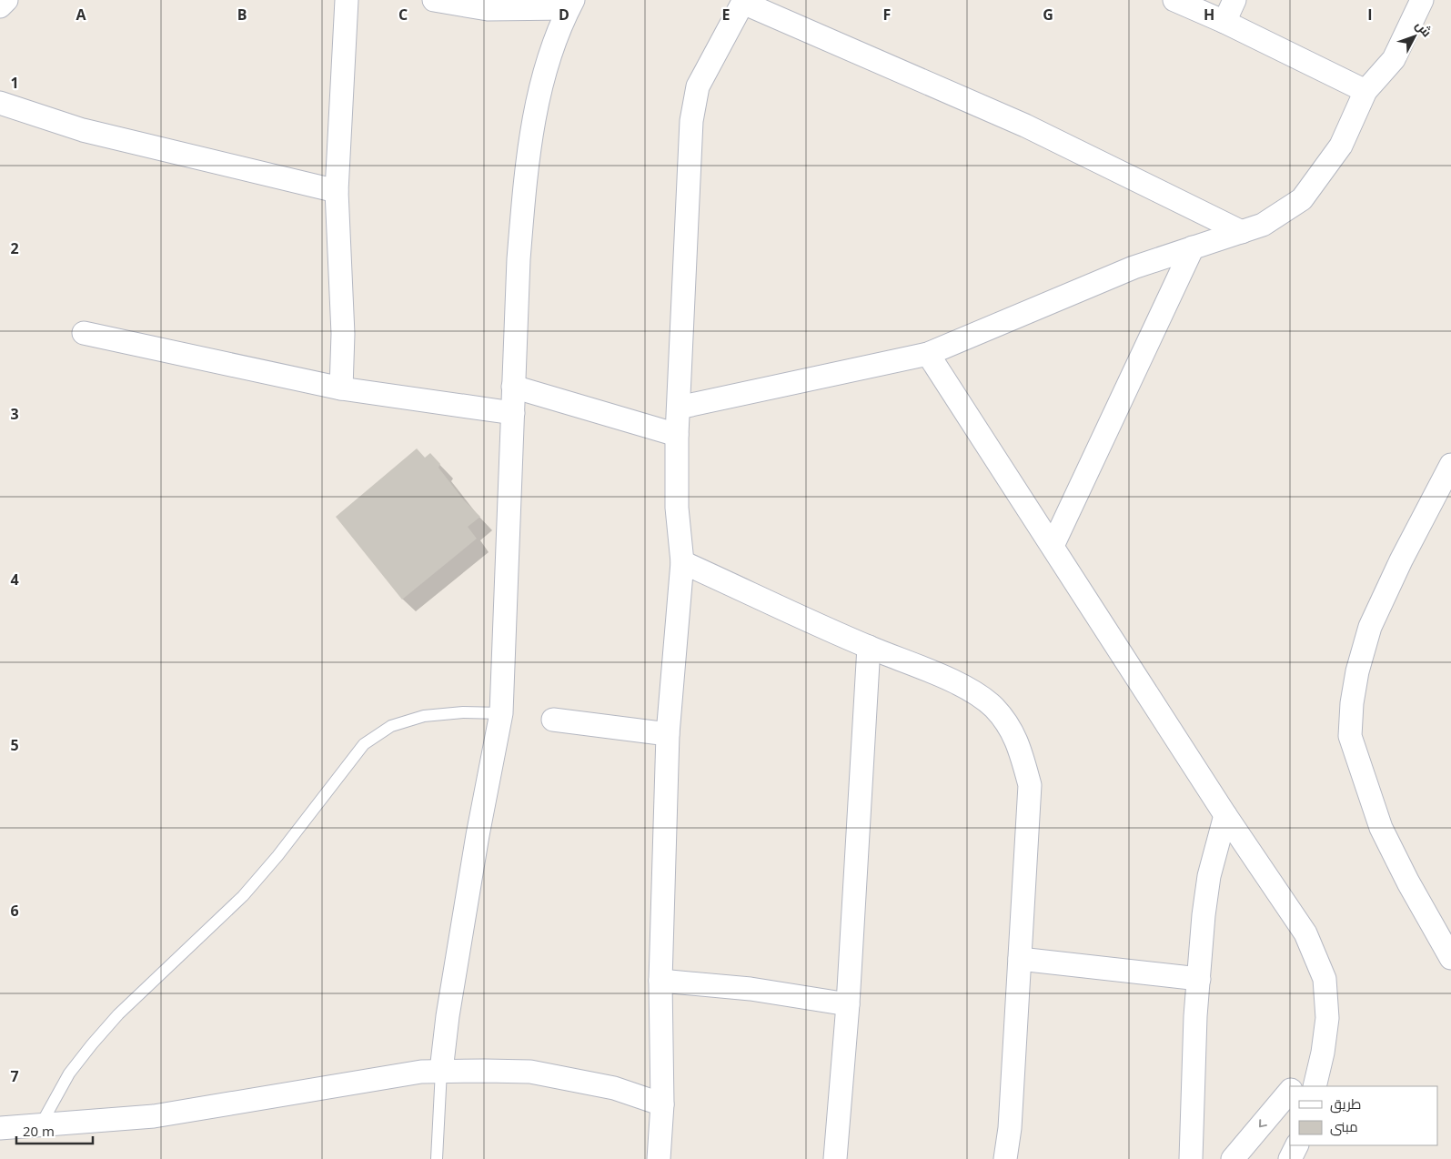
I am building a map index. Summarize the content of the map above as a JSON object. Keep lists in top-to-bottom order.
{
  "legend": ["طريق", "مبنى"],
  "scale_bar": "20 m",
  "north": "top right",
  "grid": {
    "columns": [
      "A",
      "B",
      "C",
      "D",
      "E",
      "F",
      "G",
      "H",
      "I"
    ],
    "rows": [
      "1",
      "2",
      "3",
      "4",
      "5",
      "6",
      "7"
    ]
  }
}
